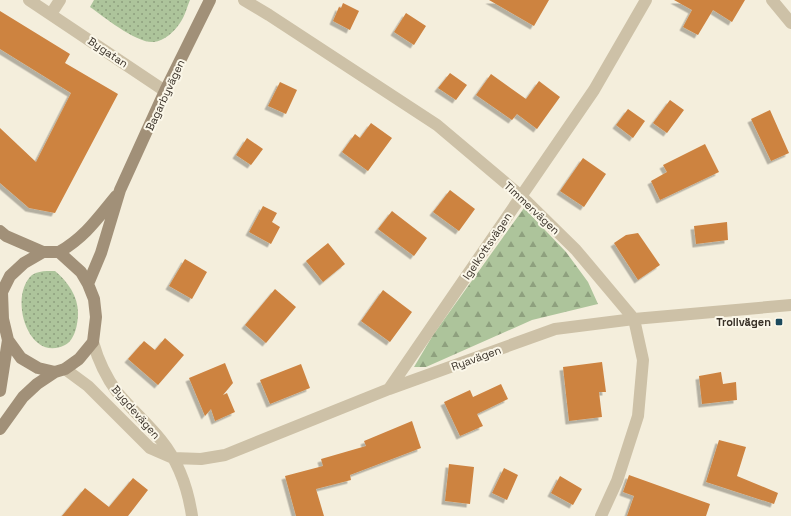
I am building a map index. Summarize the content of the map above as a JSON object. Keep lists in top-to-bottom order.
{
  "streets": {
    "street": [
      "Bygatan",
      "Bagarbyvägen",
      "Timmervägen",
      "Igelkottsvägen",
      "Ryavägen",
      "Bygdevägen"
    ]
  },
  "crossings": [
    ["Bygatan", "Bagarbyvägen"],
    ["Bagarbyvägen", "Bygdevägen"],
    ["Timmervägen", "Igelkottsvägen"],
    ["Timmervägen", "Ryavägen"],
    ["Igelkottsvägen", "Ryavägen"],
    ["Ryavägen", "Bygdevägen"]
  ],
  "places": {
    "transit": ["Trollvägen"]
  }
}
